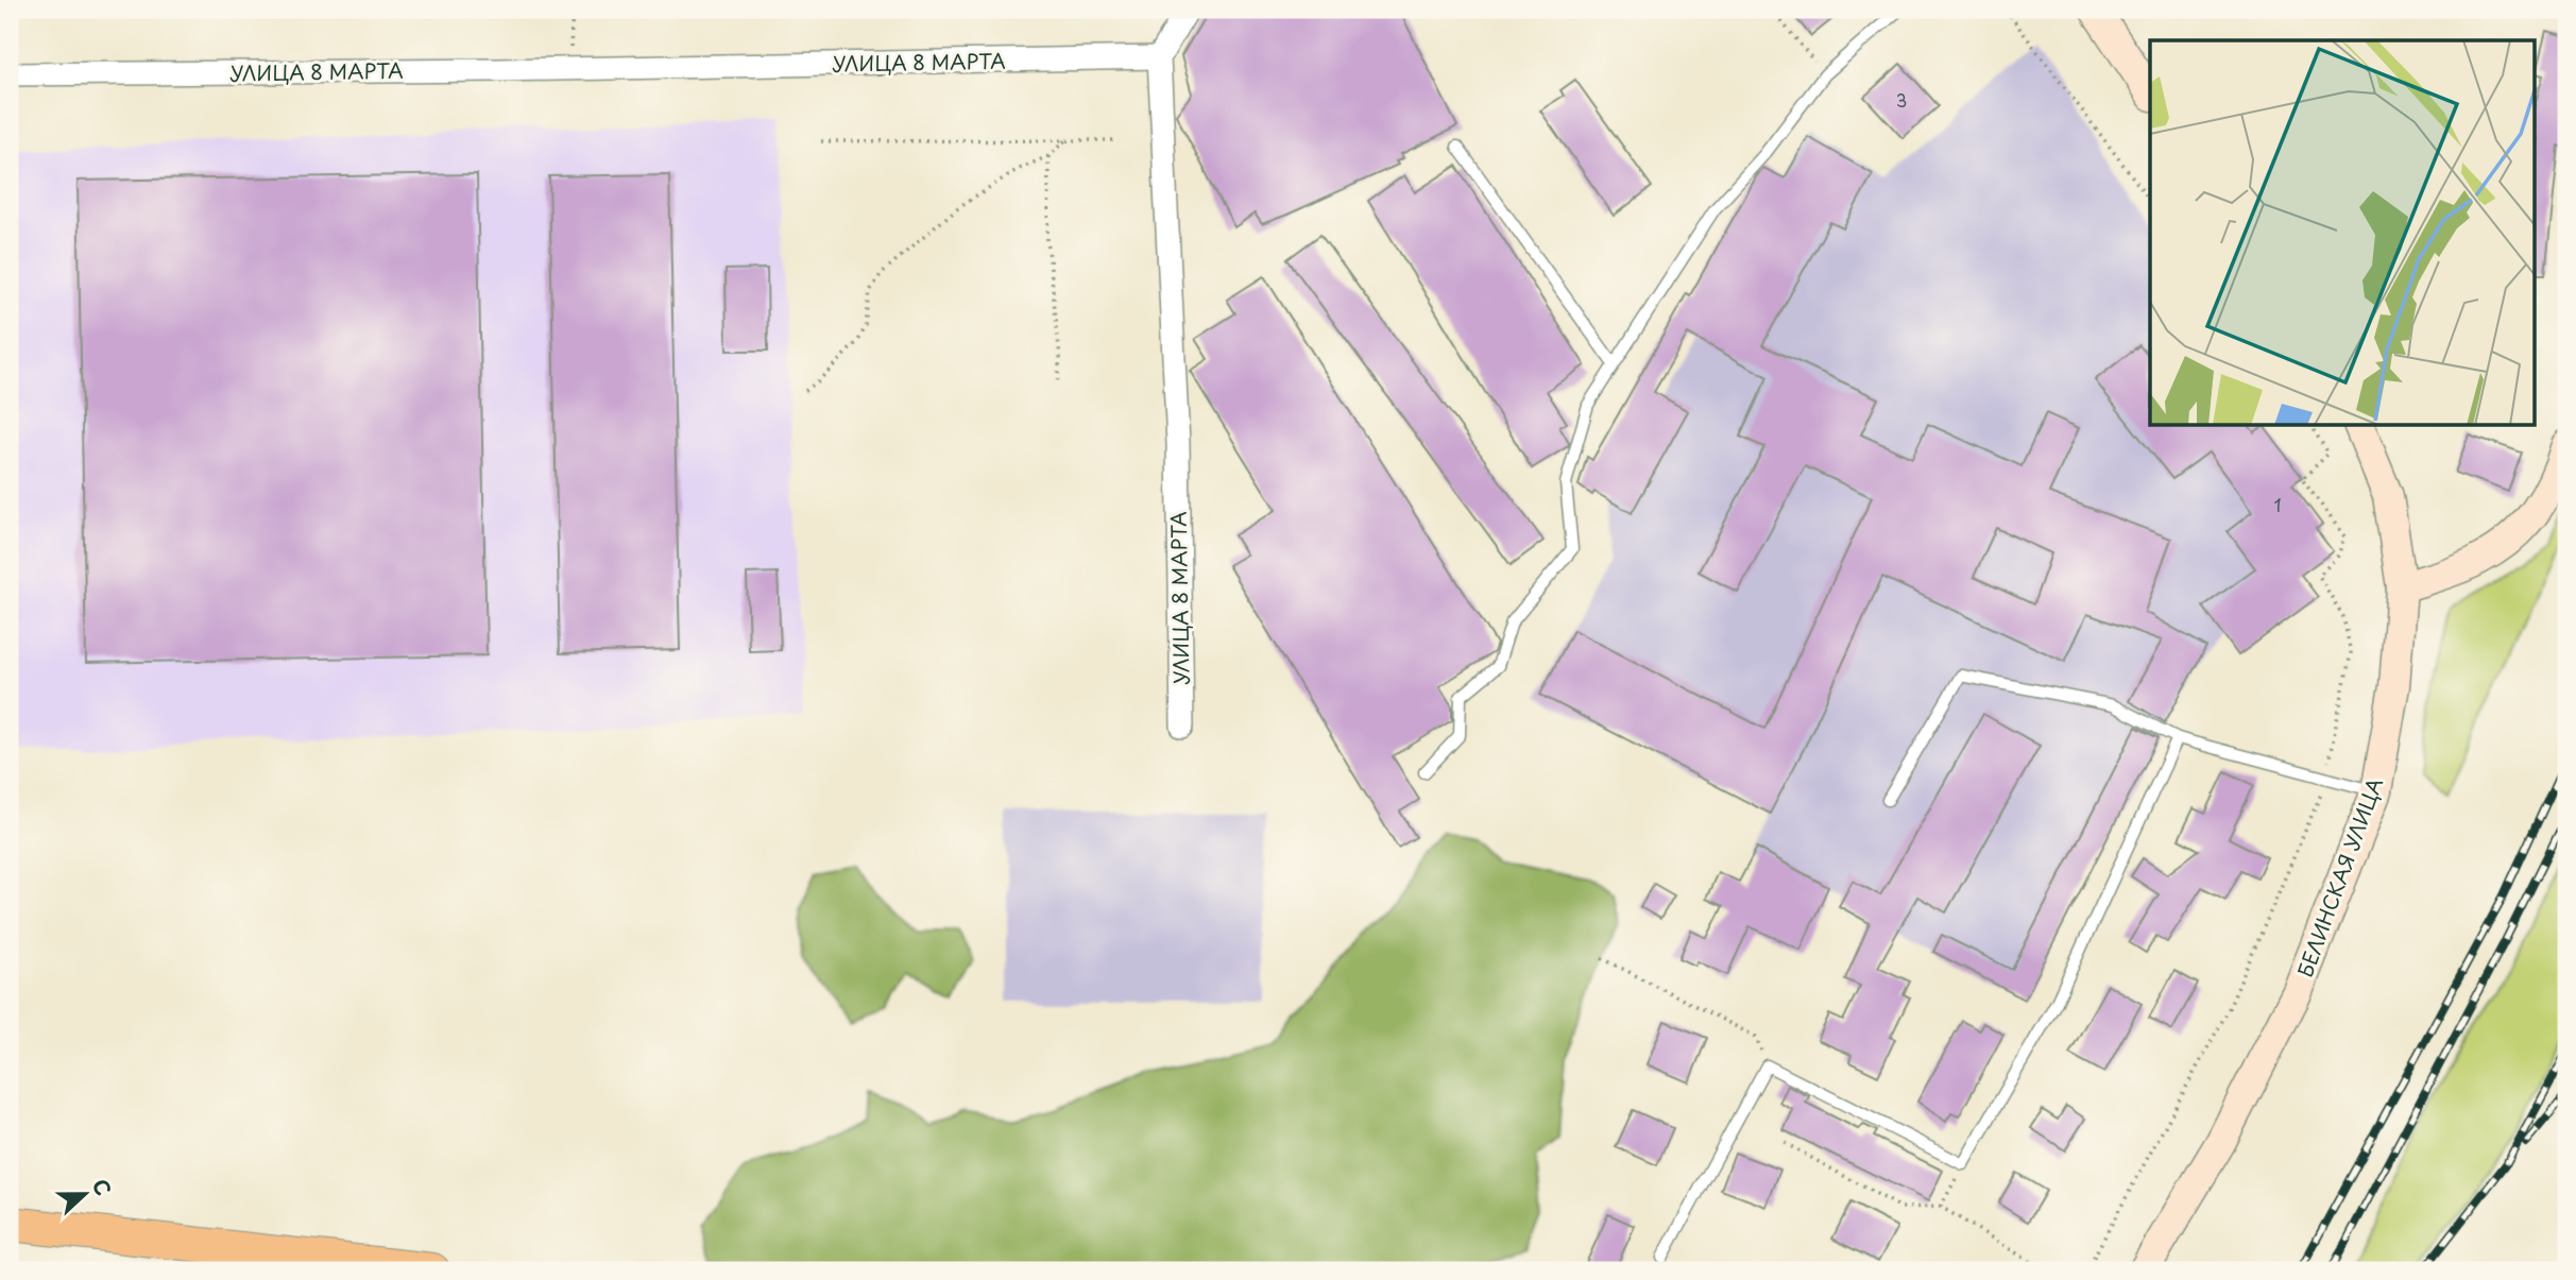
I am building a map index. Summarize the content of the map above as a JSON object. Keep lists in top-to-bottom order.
{
  "streets": {
    "main road": ["БЕЛИНСКАЯ УЛИЦА"],
    "street": ["УЛИЦА 8 МАРТА"]
  },
  "house_numbers": ["3", "1"],
  "north": "right"
}
